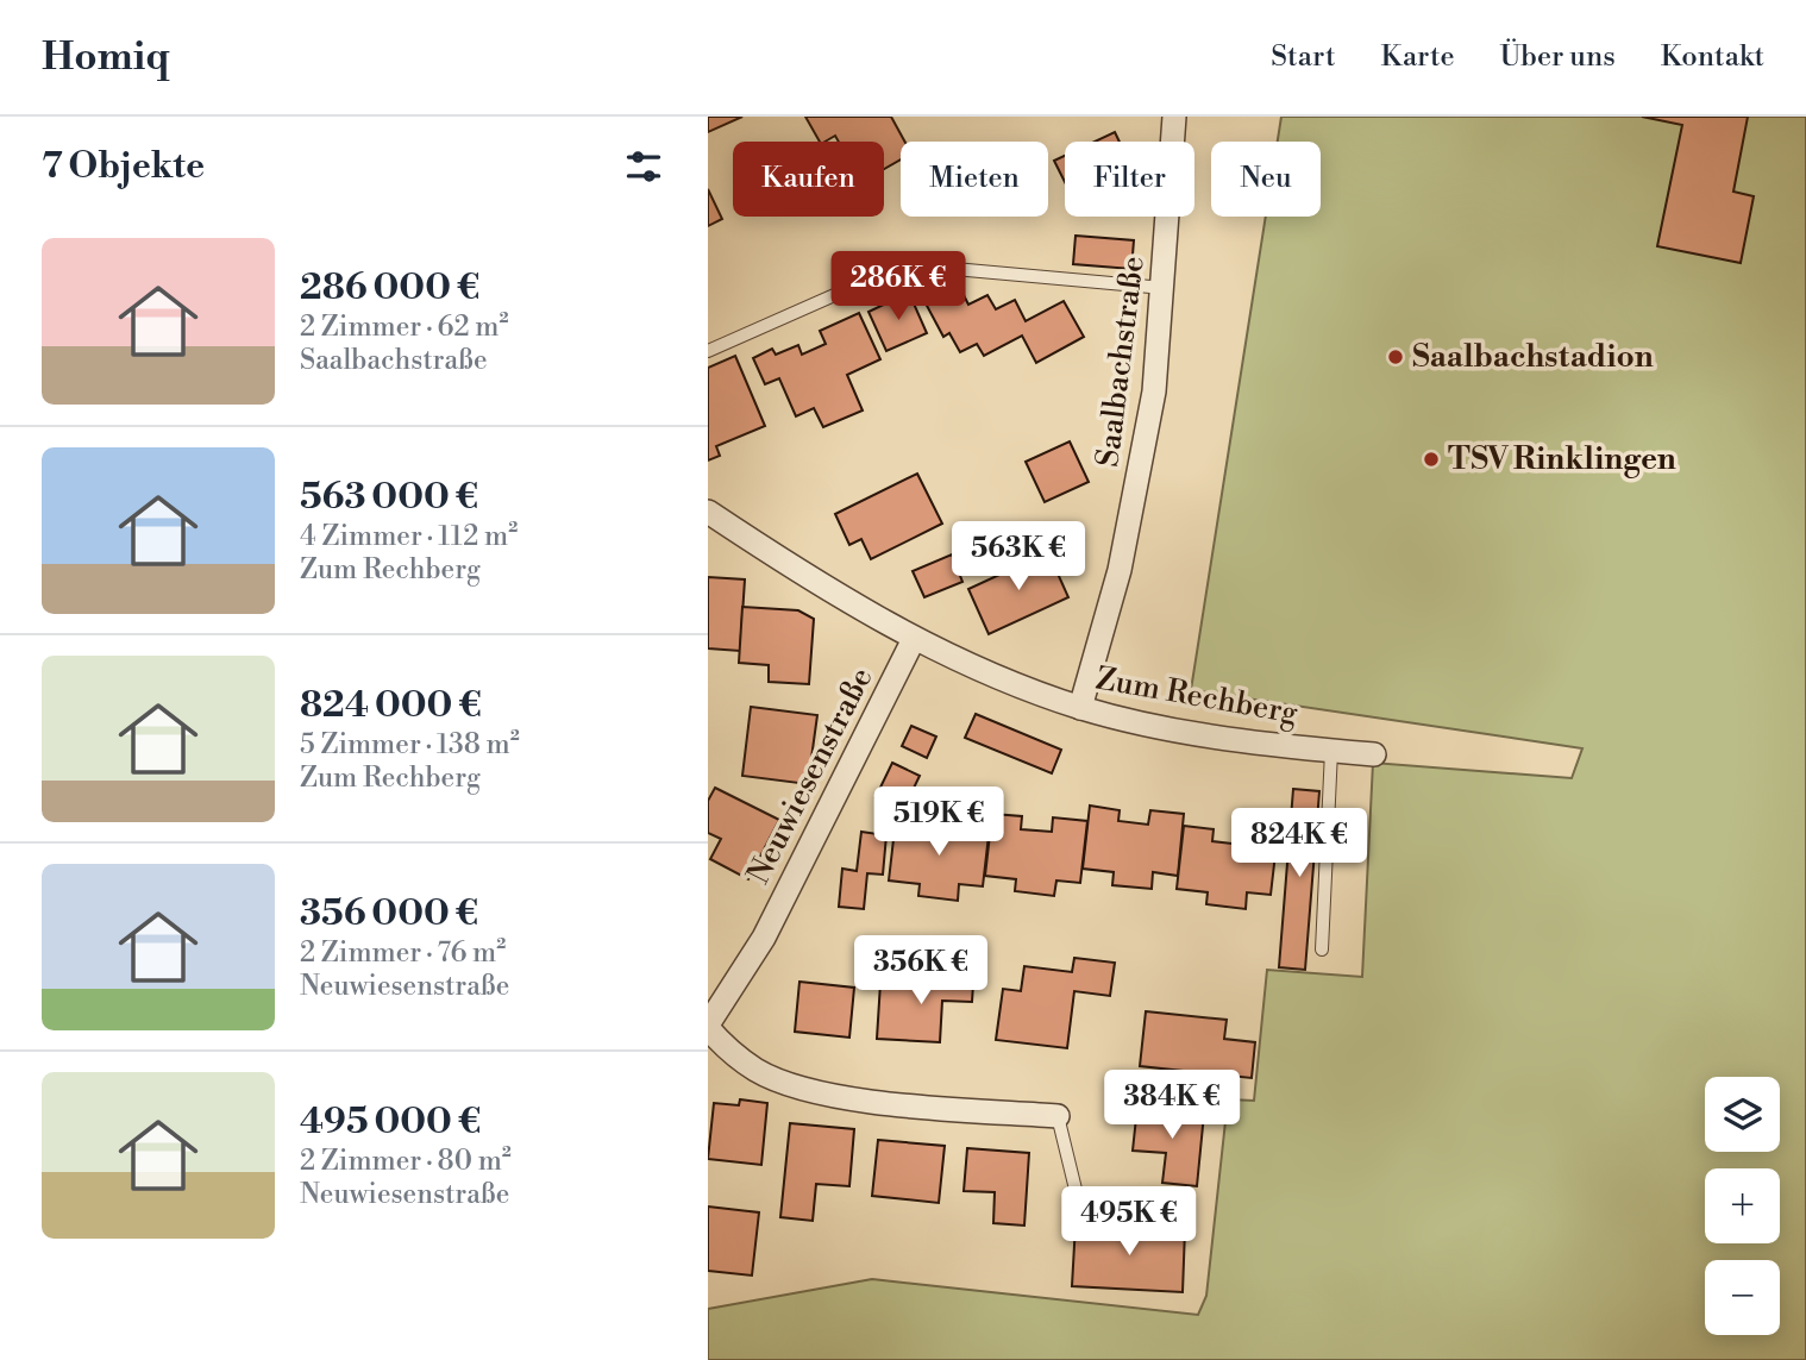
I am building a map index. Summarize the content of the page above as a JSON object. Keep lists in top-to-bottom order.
{
  "streets": {
    "street": ["Saalbachstraße", "Zum Rechberg", "Neuwiesenstraße"]
  },
  "crossings": [
    ["Saalbachstraße", "Zum Rechberg"],
    ["Zum Rechberg", "Neuwiesenstraße"]
  ],
  "places": ["Saalbachstadion", "TSV Rinklingen"],
  "page": {
    "header": "Homiq",
    "nav": [
      "Start",
      "Karte",
      "Über uns",
      "Kontakt"
    ],
    "heading": "7 Objekte",
    "chip": [
      "Kaufen",
      "Mieten",
      "Filter",
      "Neu"
    ],
    "list": [
      {
        "name": "286 000 €",
        "note": "2 Zimmer · 62 m² · Saalbachstraße"
      },
      {
        "name": "563 000 €",
        "note": "4 Zimmer · 112 m² · Zum Rechberg"
      },
      {
        "name": "824 000 €",
        "note": "5 Zimmer · 138 m² · Zum Rechberg"
      },
      {
        "name": "356 000 €",
        "note": "2 Zimmer · 76 m² · Neuwiesenstraße"
      },
      {
        "name": "495 000 €",
        "note": "2 Zimmer · 80 m² · Neuwiesenstraße"
      }
    ],
    "price": [
      "286K €",
      "563K €",
      "519K €",
      "824K €",
      "356K €",
      "384K €",
      "495K €"
    ],
    "map_buttons": ["+", "−"]
  }
}
